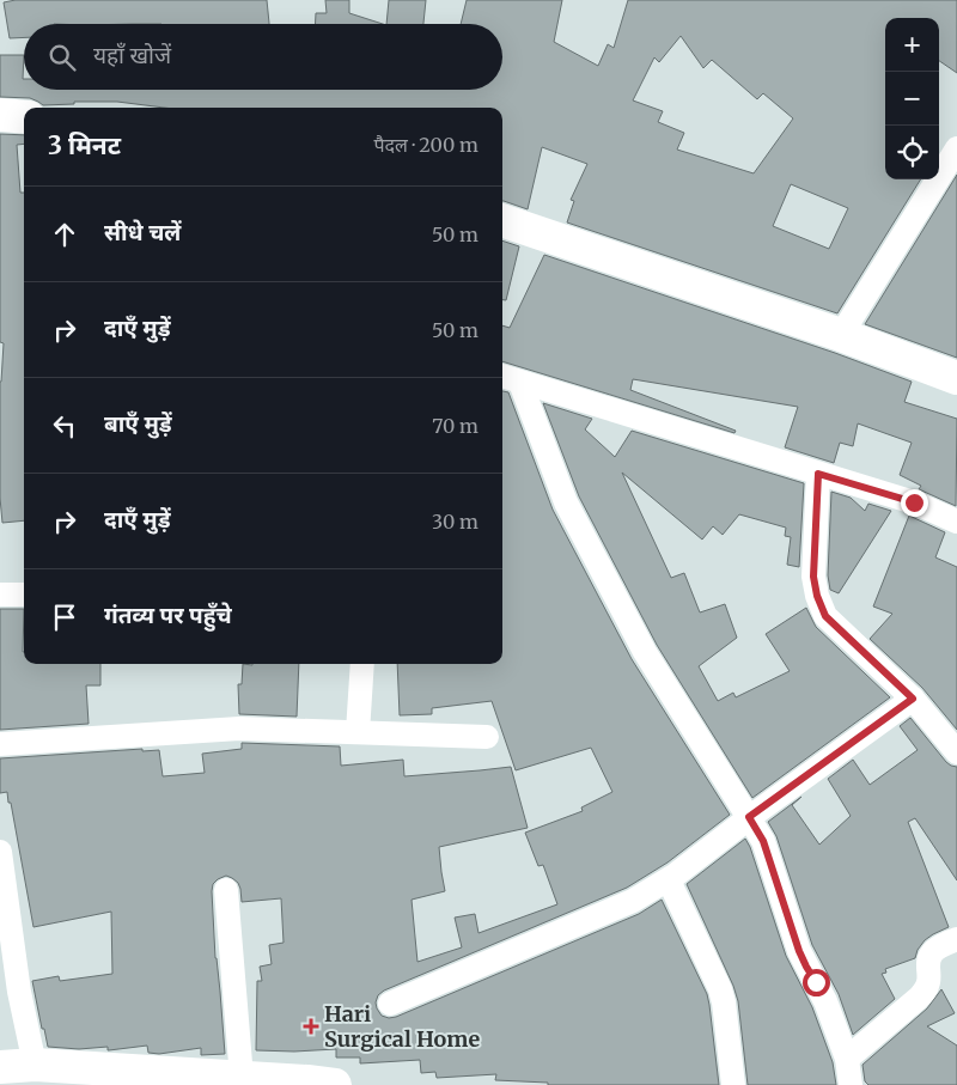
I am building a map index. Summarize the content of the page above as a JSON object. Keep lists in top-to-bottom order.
{
  "places": {
    "health": ["Hari Surgical Home"]
  },
  "page": {
    "map_buttons": ["+", "−"],
    "search": "यहाँ खोजें",
    "heading": ["3 मिनट", "पैदल · 200 m"],
    "list": [
      ["सीधे चलें", "50 m"],
      ["दाएँ मुड़ें", "50 m"],
      ["बाएँ मुड़ें", "70 m"],
      ["दाएँ मुड़ें", "30 m"],
      "गंतव्य पर पहुँचे"
    ]
  }
}
